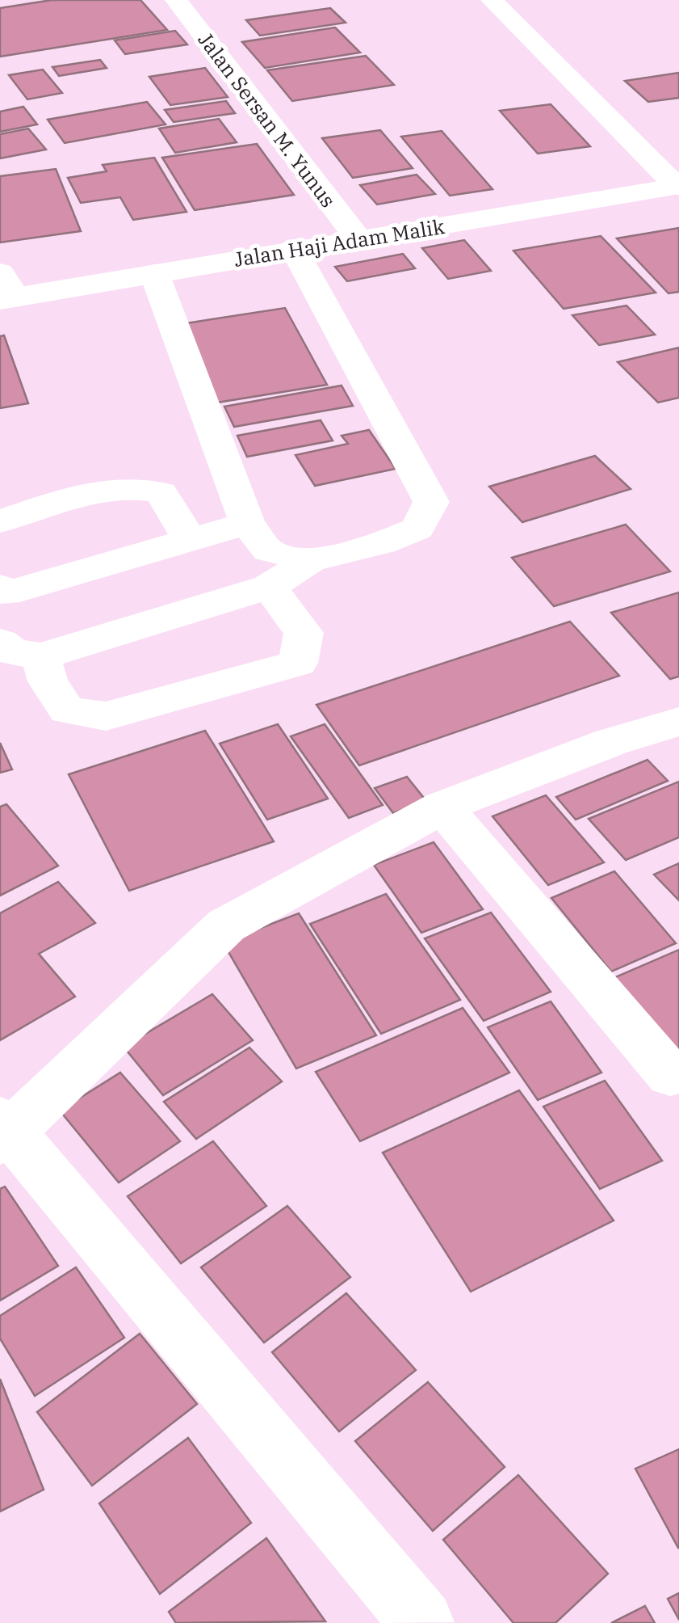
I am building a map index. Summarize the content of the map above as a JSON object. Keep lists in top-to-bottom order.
{
  "streets": {
    "street": ["Jalan Sersan M. Yunus", "Jalan Haji Adam Malik"]
  },
  "crossings": [
    ["Jalan Sersan M. Yunus", "Jalan Haji Adam Malik"]
  ]
}
